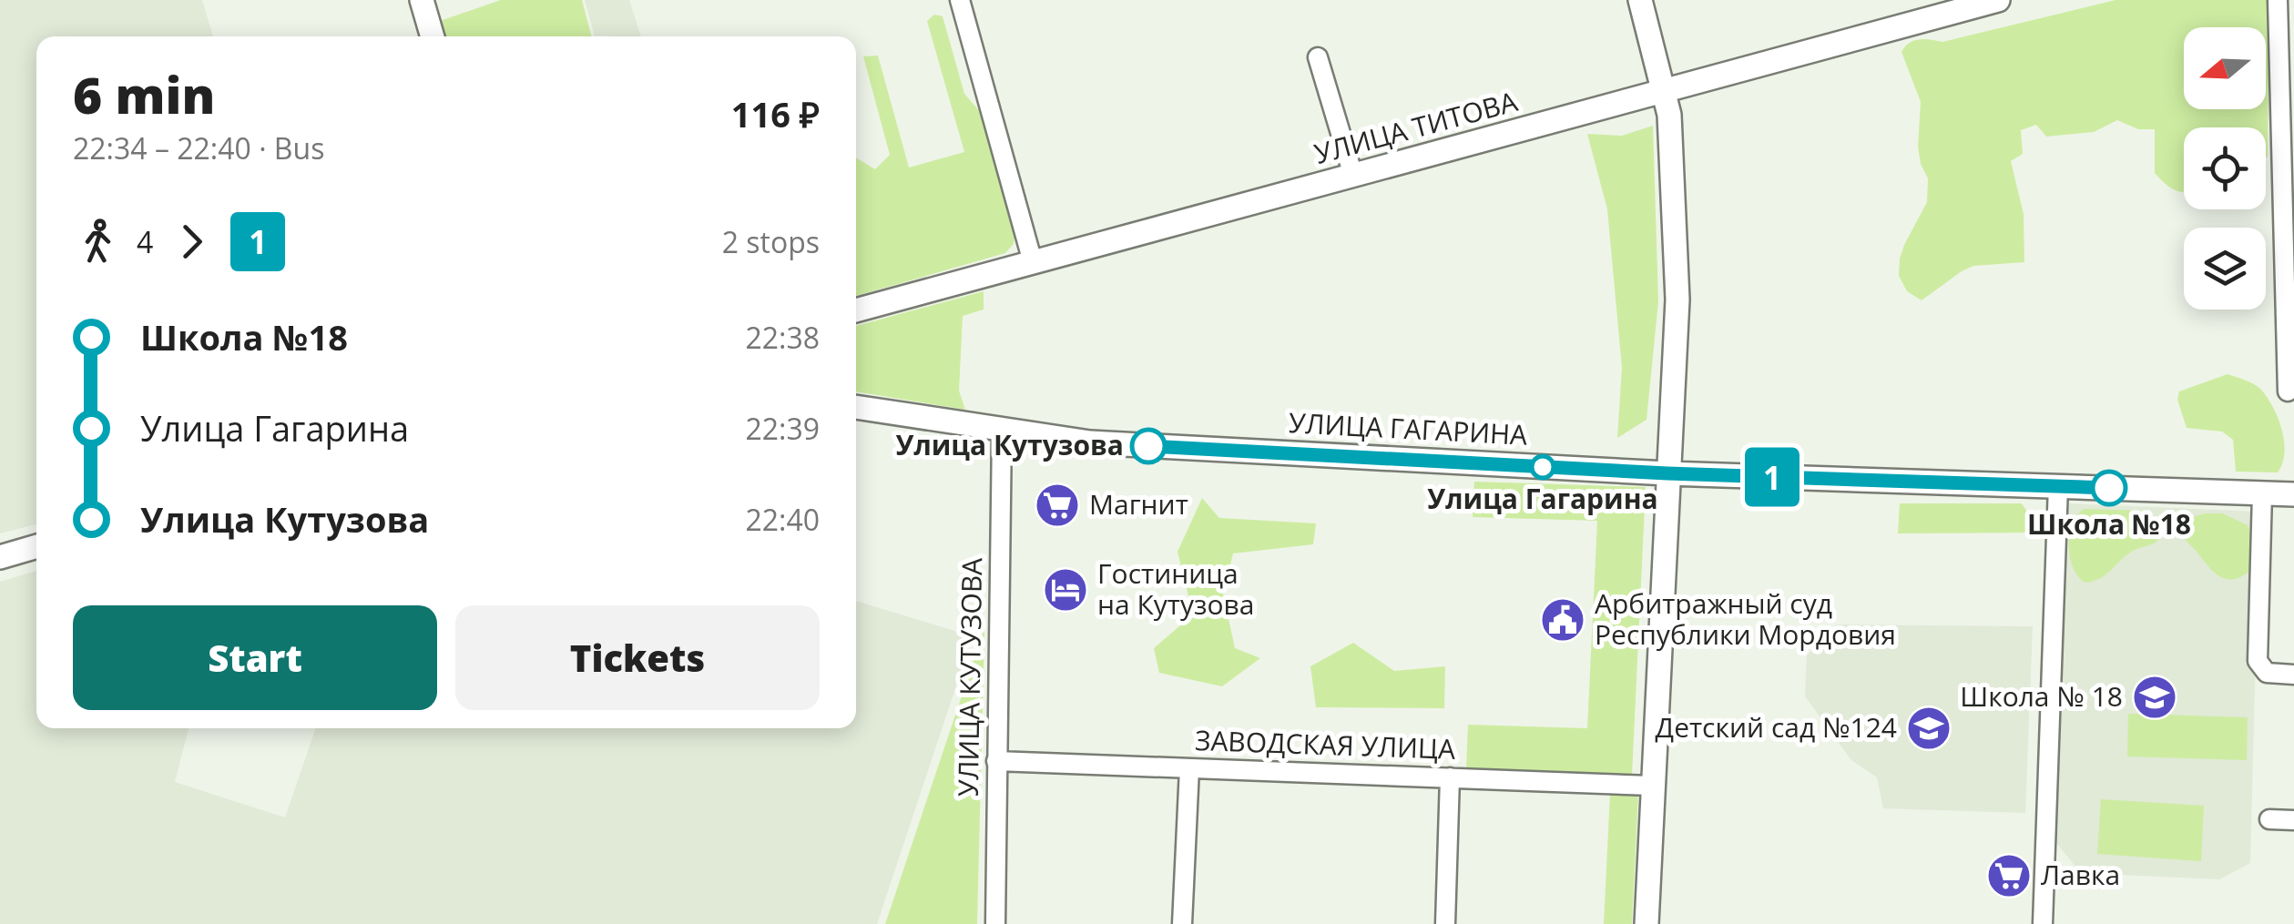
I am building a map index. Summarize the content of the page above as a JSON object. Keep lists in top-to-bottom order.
{
  "streets": {
    "main road": ["УЛИЦА ТИТОВА", "УЛИЦА ГАГАРИНА"],
    "street": ["УЛИЦА КУТУЗОВА", "ЗАВОДСКАЯ УЛИЦА"]
  },
  "crossings": [
    ["УЛИЦА ГАГАРИНА", "УЛИЦА КУТУЗОВА"],
    ["УЛИЦА КУТУЗОВА", "ЗАВОДСКАЯ УЛИЦА"]
  ],
  "places": {
    "other": ["Улица Кутузова", "Улица Гагарина", "Школа №18"],
    "supermarket": ["Магнит", "Лавка"],
    "hotel": ["Гостиница на Кутузова"],
    "public building": ["Арбитражный суд Республики Мордовия"],
    "school or university": ["Школа № 18", "Детский сад №124"]
  },
  "lines": ["bus line 1"],
  "north": "left",
  "page": {
    "on_map": "1",
    "heading": ["6 min", "22:34 – 22:40 · Bus", "116 ₽"],
    "legs": ["4", "1", "2 stops"],
    "list": [
      {
        "name": "Школа №18",
        "value": "22:38"
      },
      {
        "name": "Улица Гагарина",
        "value": "22:39"
      },
      {
        "name": "Улица Кутузова",
        "value": "22:40"
      }
    ],
    "buttons": ["Start", "Tickets"]
  }
}
